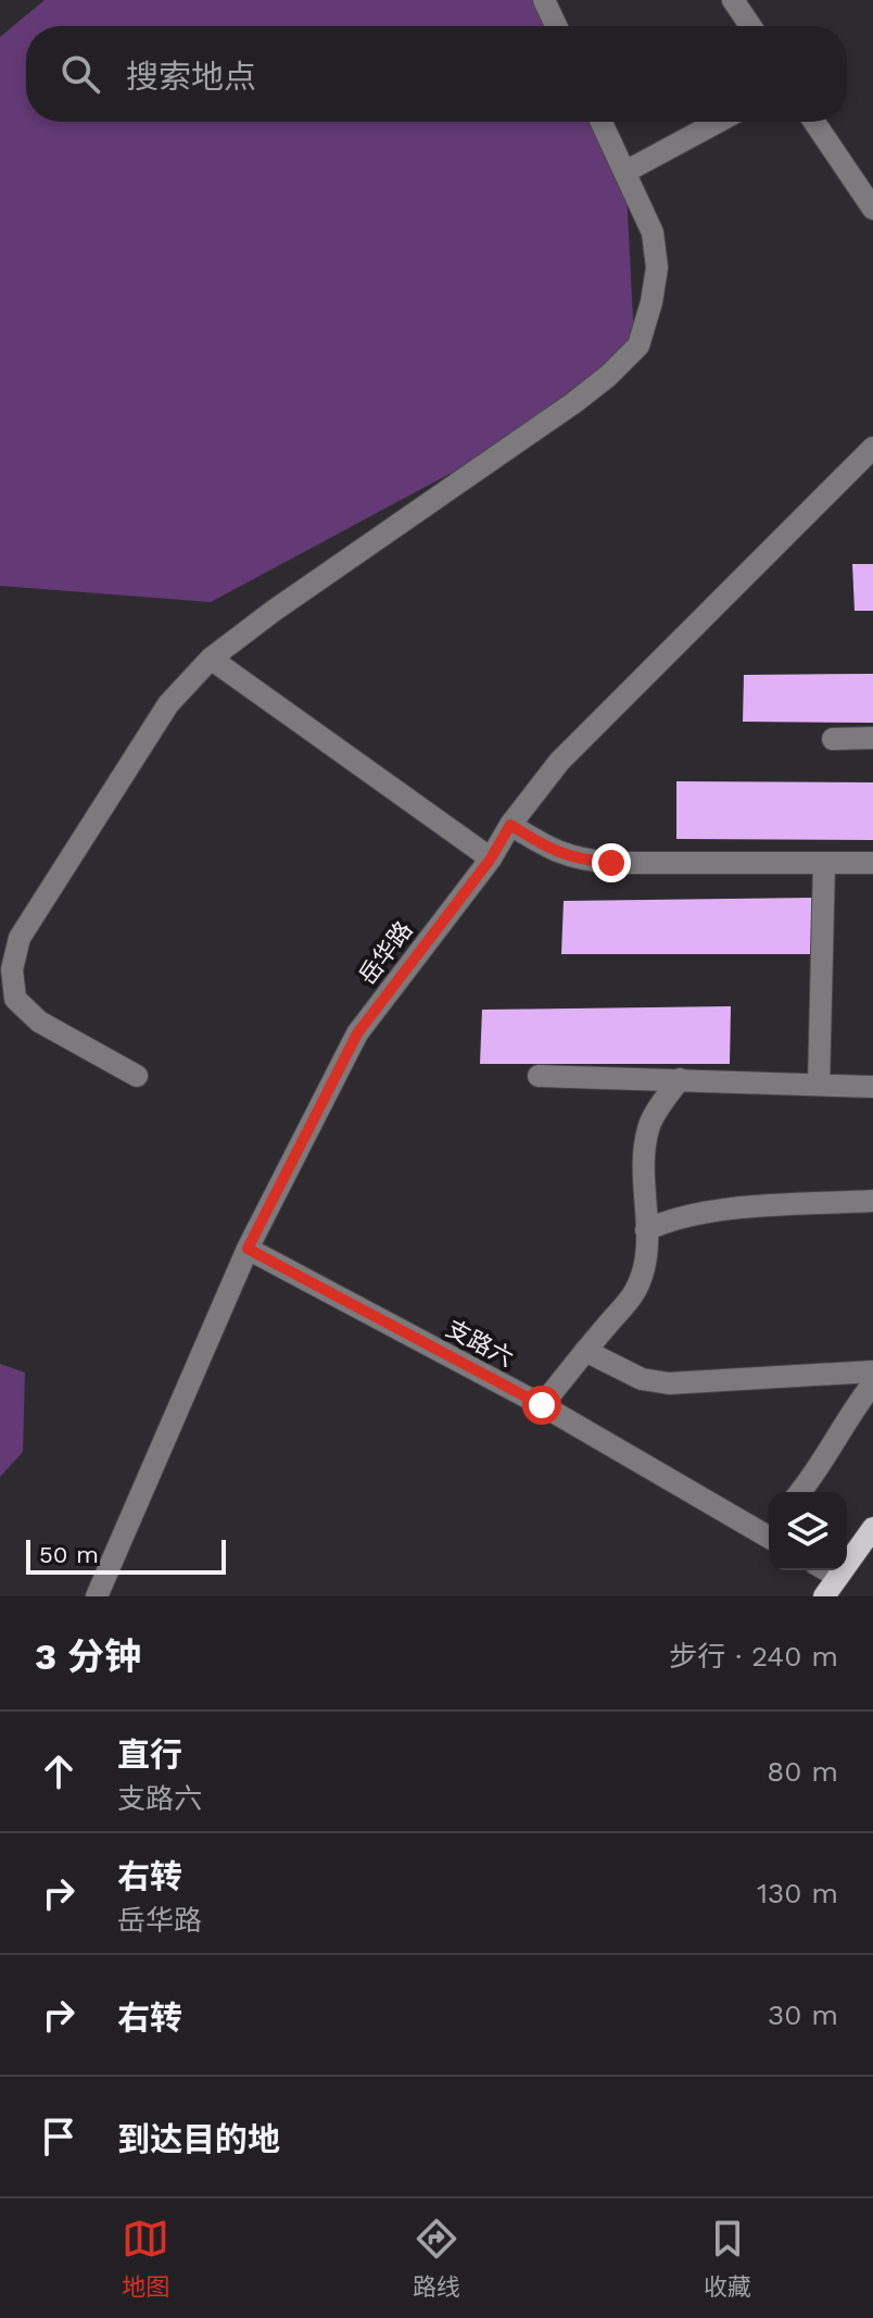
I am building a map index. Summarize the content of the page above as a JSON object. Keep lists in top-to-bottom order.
{
  "streets": {
    "street": ["岳华路", "支路六"]
  },
  "crossings": [
    ["岳华路", "支路六"]
  ],
  "scale_bar": "50 m",
  "page": {
    "search": "搜索地点",
    "scale": "50 m",
    "heading": ["3 分钟", "步行 · 240 m"],
    "list": [
      ["直行", "支路六", "80 m"],
      ["右转", "岳华路", "130 m"],
      ["右转", "30 m"],
      "到达目的地"
    ],
    "nav": ["地图", "路线", "收藏"]
  }
}
